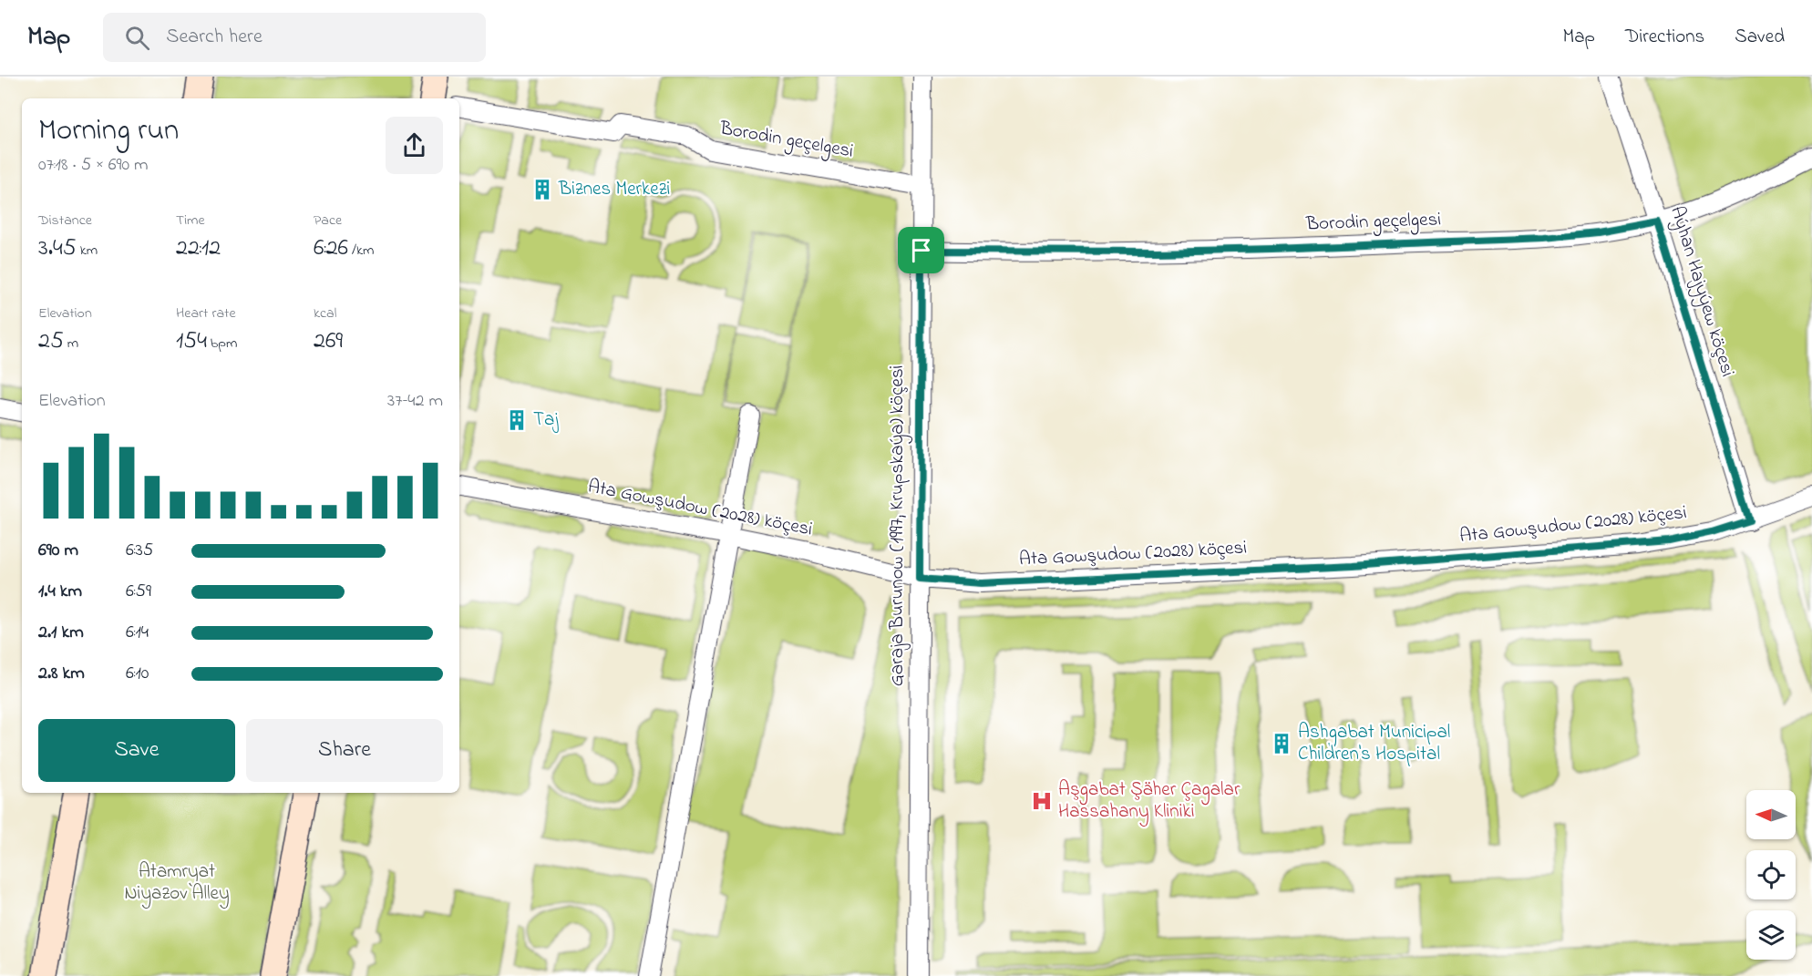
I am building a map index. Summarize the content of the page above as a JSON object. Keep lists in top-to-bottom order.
{
  "streets": {
    "street": [
      "Borodin geçelgesi",
      "Aýhan Hajyýew köçesi",
      "Ata Gowşudow (2028) köçesi",
      "Garaja Burunow (1997, Krupskaýa) köçesi"
    ]
  },
  "crossings": [
    ["Borodin geçelgesi", "Aýhan Hajyýew köçesi"],
    ["Borodin geçelgesi", "Garaja Burunow (1997, Krupskaýa) köçesi"],
    ["Aýhan Hajyýew köçesi", "Ata Gowşudow (2028) köçesi"],
    ["Ata Gowşudow (2028) köçesi", "Garaja Burunow (1997, Krupskaýa) köçesi"]
  ],
  "parks": ["Atamryat Niyazov Alley"],
  "places": {
    "building": ["Biznes Merkezi", "Taj", "Ashgabat Municipal Children's Hospital"],
    "hospital": ["Aşgabat Şäher Çagalar Hassahany Kliniki"]
  },
  "north": "left",
  "page": {
    "header": "Map",
    "search": "Search here",
    "nav": ["Map", "Directions", "Saved"],
    "heading": ["Morning run", "07:18 · 5 × 690 m"],
    "stats": [
      ["Distance", "3.45 km"],
      ["Time", "22:12"],
      ["Pace", "6:26 /km"],
      ["Elevation", "25 m"],
      ["Heart rate", "154 bpm"],
      ["kcal", "269"]
    ],
    "chart": ["Elevation", "37–42 m"],
    "list": [
      {
        "name": "690 m",
        "note": "6:35"
      },
      {
        "name": "1.4 km",
        "note": "6:59"
      },
      {
        "name": "2.1 km",
        "note": "6:14"
      },
      {
        "name": "2.8 km",
        "note": "6:10"
      }
    ],
    "buttons": ["Save", "Share"]
  }
}
